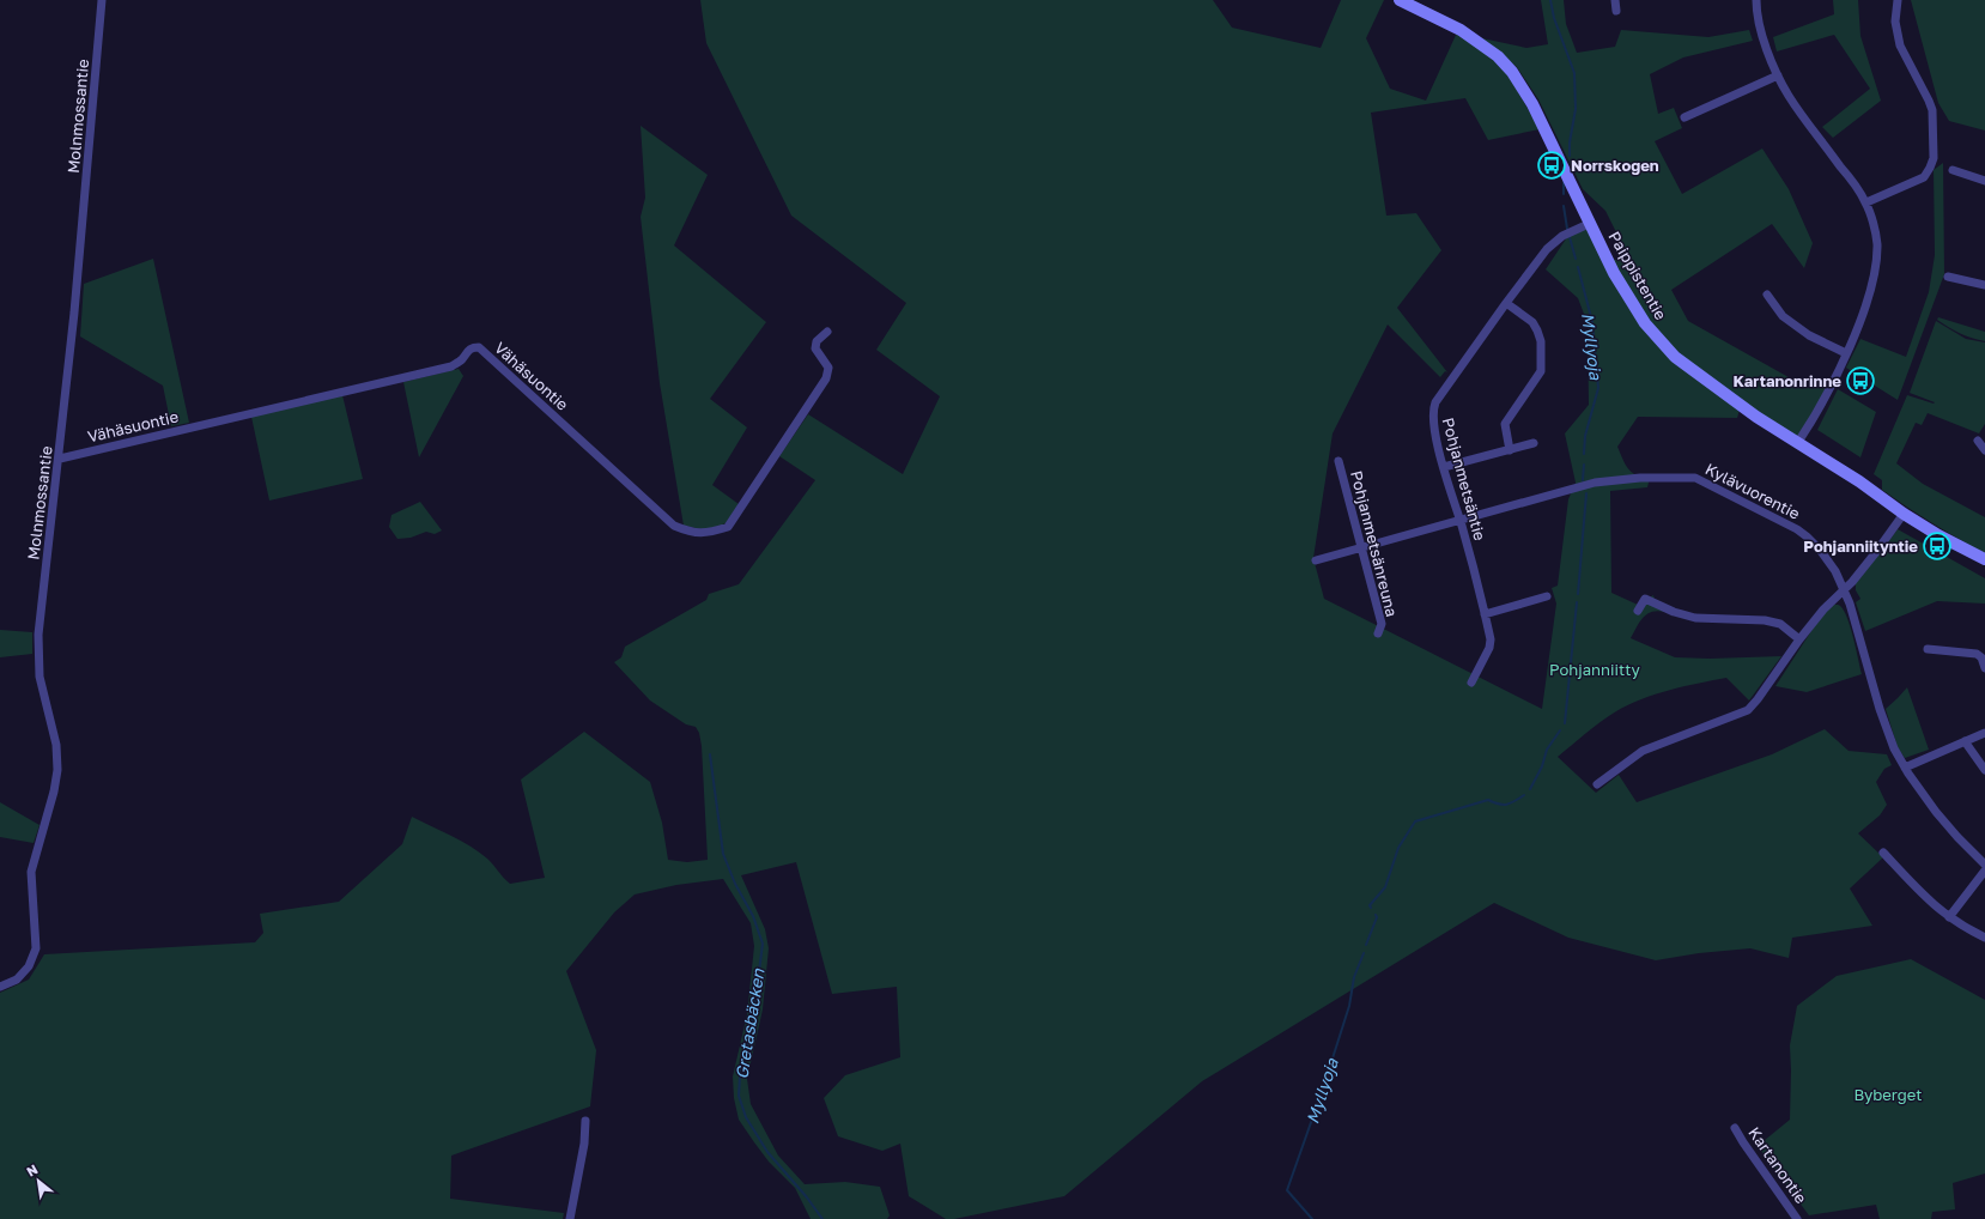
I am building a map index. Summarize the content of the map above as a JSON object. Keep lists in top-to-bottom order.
{
  "streets": {
    "street": [
      "Molnmossantie",
      "Paippistentie",
      "Vähäsuontie",
      "Pohjanmetsäntie",
      "Kylävuorentie",
      "Pohjanmetsänreuna",
      "Kartanontie"
    ]
  },
  "crossings": [
    ["Molnmossantie", "Vähäsuontie"],
    ["Paippistentie", "Pohjanmetsäntie"],
    ["Pohjanmetsäntie", "Kylävuorentie"],
    ["Kylävuorentie", "Pohjanmetsänreuna"]
  ],
  "water": ["Myllyoja", "Gretasbäcken"],
  "parks": ["Pohjanniitty", "Byberget"],
  "places": {
    "bus stop": ["Norrskogen", "Kartanonrinne", "Pohjanniityntie"]
  },
  "north": "top left"
}
